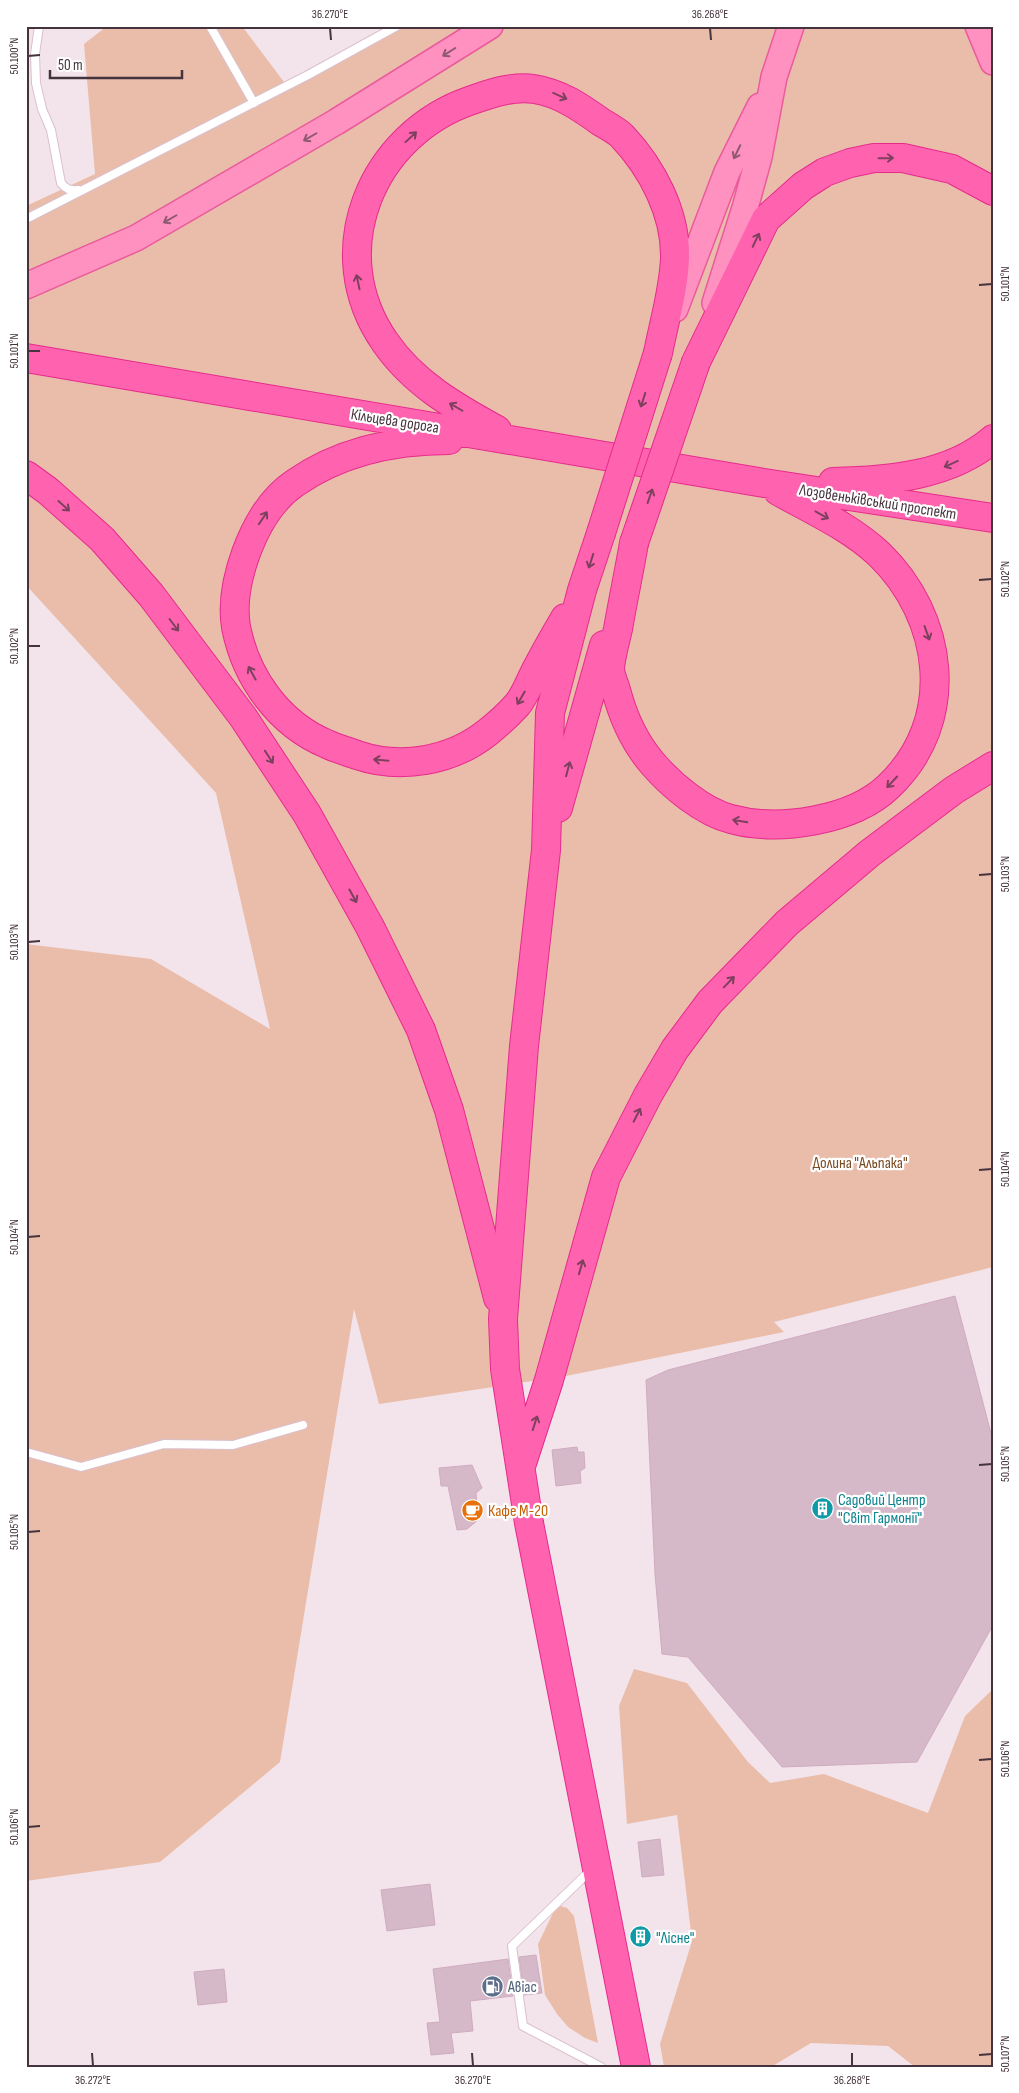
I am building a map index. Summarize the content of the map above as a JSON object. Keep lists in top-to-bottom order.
{
  "streets": {
    "highway": ["Кільцева дорога", "Лозовеньківський проспект"]
  },
  "crossings": [
    ["Кільцева дорога", "Лозовеньківський проспект"]
  ],
  "parks": ["Долина \"Альпака\""],
  "places": {
    "building": ["Садовий Центр \"Світ Гармонії\"", "\"Лісне\""],
    "cafe": ["Кафе М-20"],
    "fuel station": ["Авіас"]
  },
  "scale_bar": "50 m",
  "coordinates": [
    "36.270°E",
    "36.268°E",
    "50.100°N",
    "50.101°N",
    "50.102°N",
    "50.103°N",
    "50.104°N",
    "50.105°N",
    "50.106°N",
    "50.107°N",
    "36.272°E"
  ]
}
